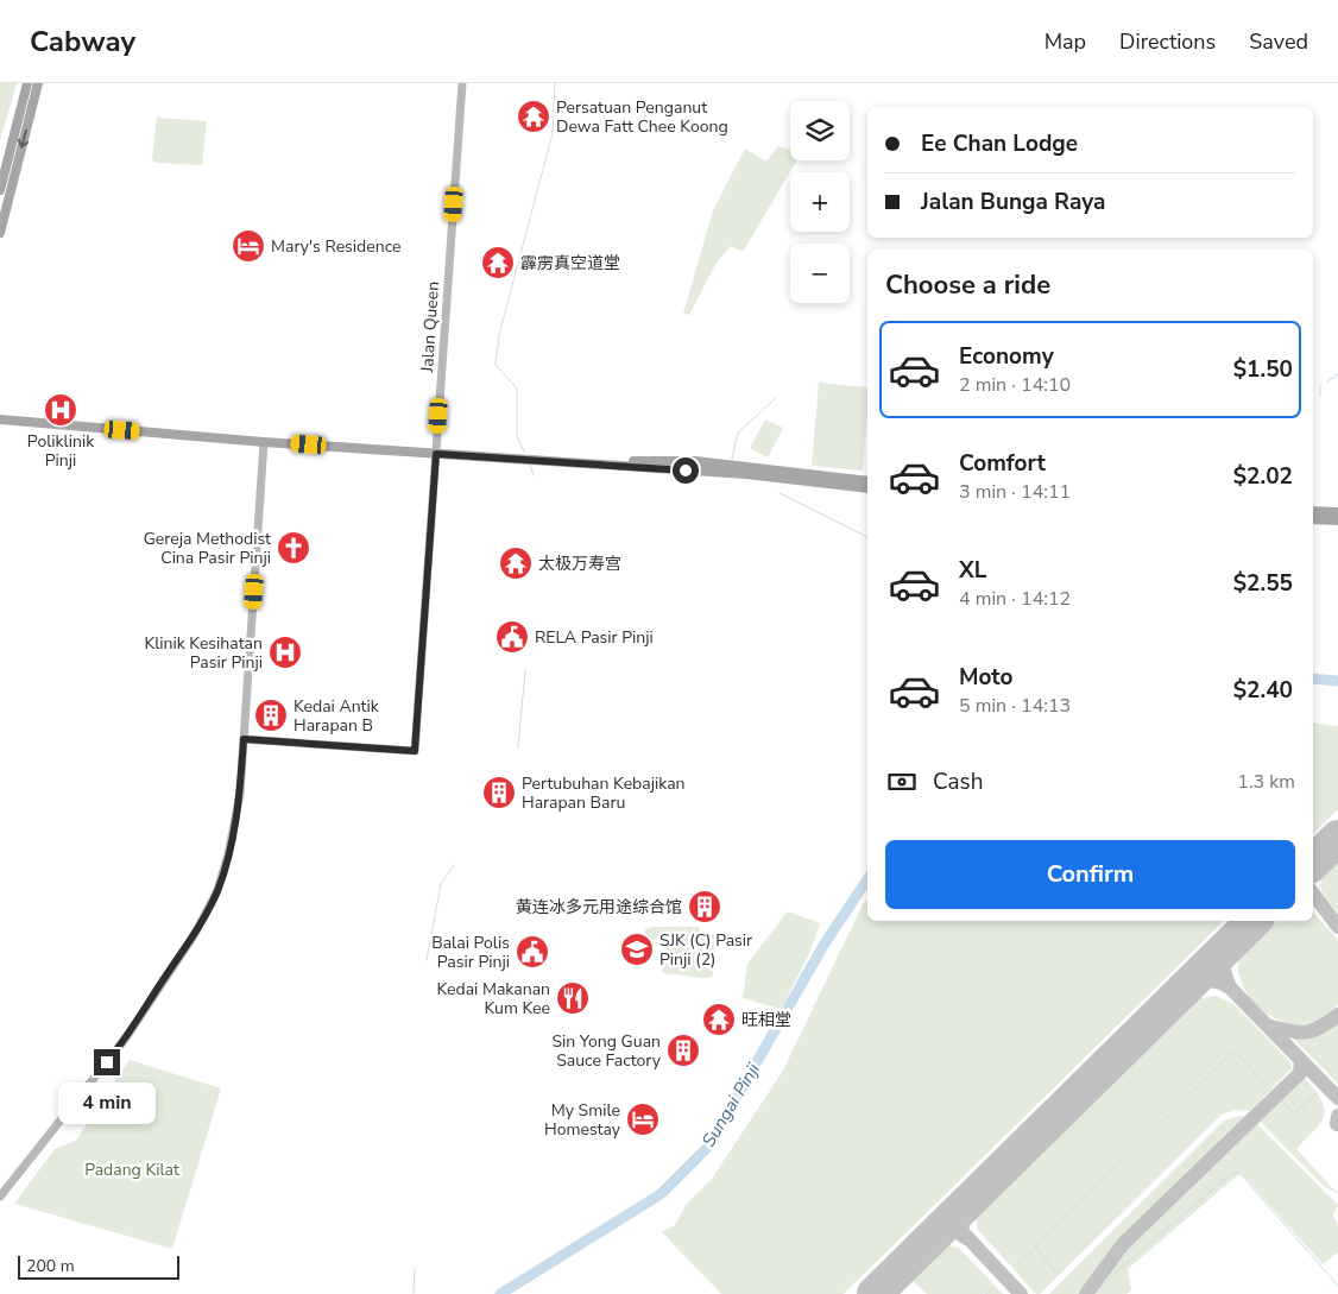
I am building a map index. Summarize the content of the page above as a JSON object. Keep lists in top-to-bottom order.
{
  "streets": {
    "main road": ["Jalan Queen"]
  },
  "water": ["Sungai Pinji"],
  "parks": ["Padang Kilat"],
  "places": {
    "temple": [
      "Persatuan Penganut Dewa Fatt Chee Koong",
      "霹雳真空道堂",
      "太极万寿宫",
      "旺相堂"
    ],
    "hotel": ["Mary's Residence", "My Smile Homestay"],
    "hospital": ["Poliklinik Pinji", "Klinik Kesihatan Pasir Pinji"],
    "church": ["Gereja Methodist Cina Pasir Pinji"],
    "public building": ["RELA Pasir Pinji", "Balai Polis Pasir Pinji"],
    "building": [
      "Kedai Antik Harapan B",
      "Pertubuhan Kebajikan Harapan Baru",
      "黄连冰多元用途综合馆",
      "Sin Yong Guan Sauce Factory"
    ],
    "school or university": ["SJK (C) Pasir Pinji (2)"],
    "restaurant": ["Kedai Makanan Kum Kee"]
  },
  "scale_bar": "200 m",
  "page": {
    "header": "Cabway",
    "nav": ["Map", "Directions", "Saved"],
    "map_buttons": ["+", "−"],
    "banner": ["Ee Chan Lodge", "Jalan Bunga Raya"],
    "heading": "Choose a ride",
    "list": [
      {
        "name": "Economy",
        "note": "2 min · 14:10",
        "value": "$1.50"
      },
      {
        "name": "Comfort",
        "note": "3 min · 14:11",
        "value": "$2.02"
      },
      {
        "name": "XL",
        "note": "4 min · 14:12",
        "value": "$2.55"
      },
      {
        "name": "Moto",
        "note": "5 min · 14:13",
        "value": "$2.40"
      }
    ],
    "pay": ["Cash", "1.3 km"],
    "buttons": "Confirm",
    "bubble": "4 min",
    "scale": "200 m"
  }
}
